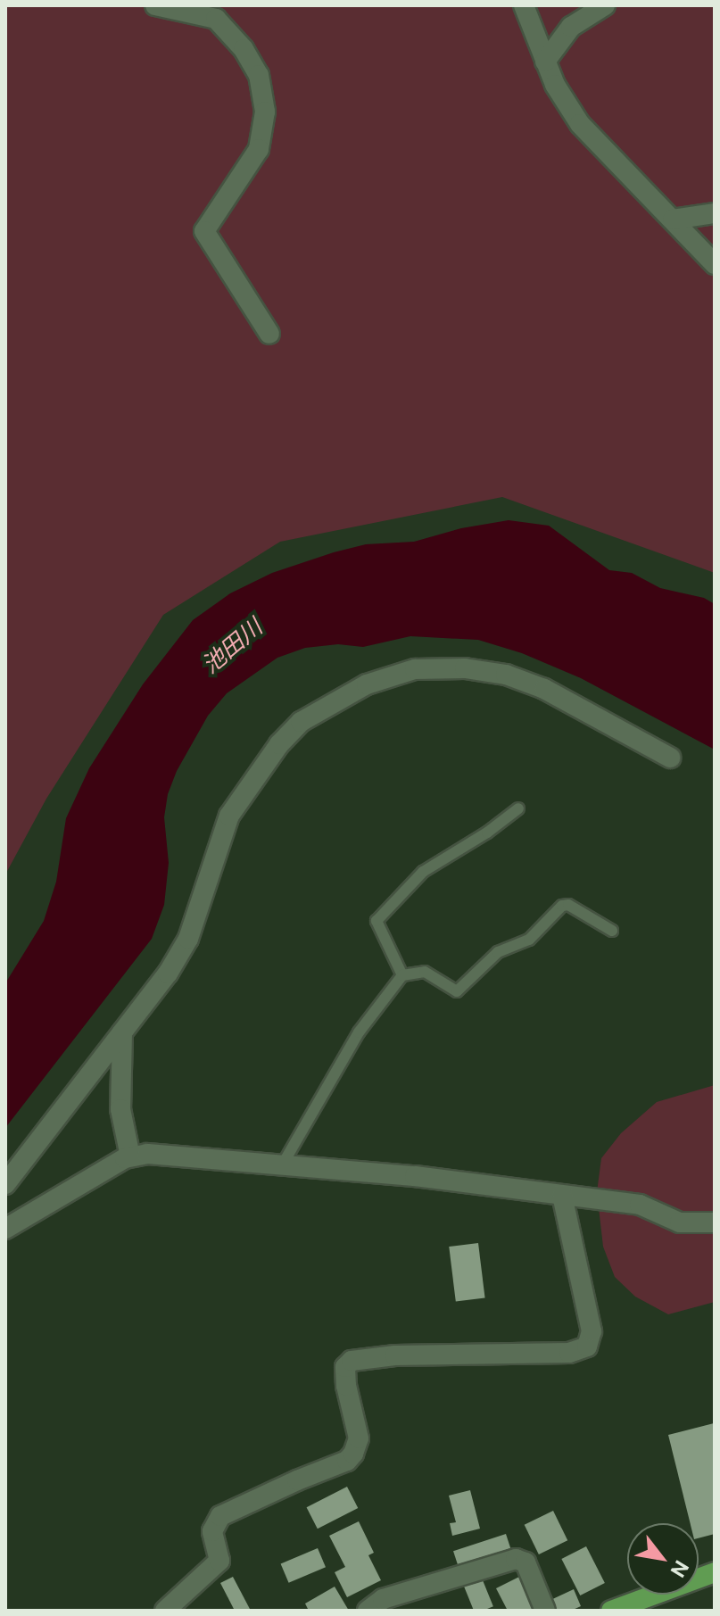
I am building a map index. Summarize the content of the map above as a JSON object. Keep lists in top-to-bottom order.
{
  "water": ["池田川"],
  "north": "bottom right"
}
